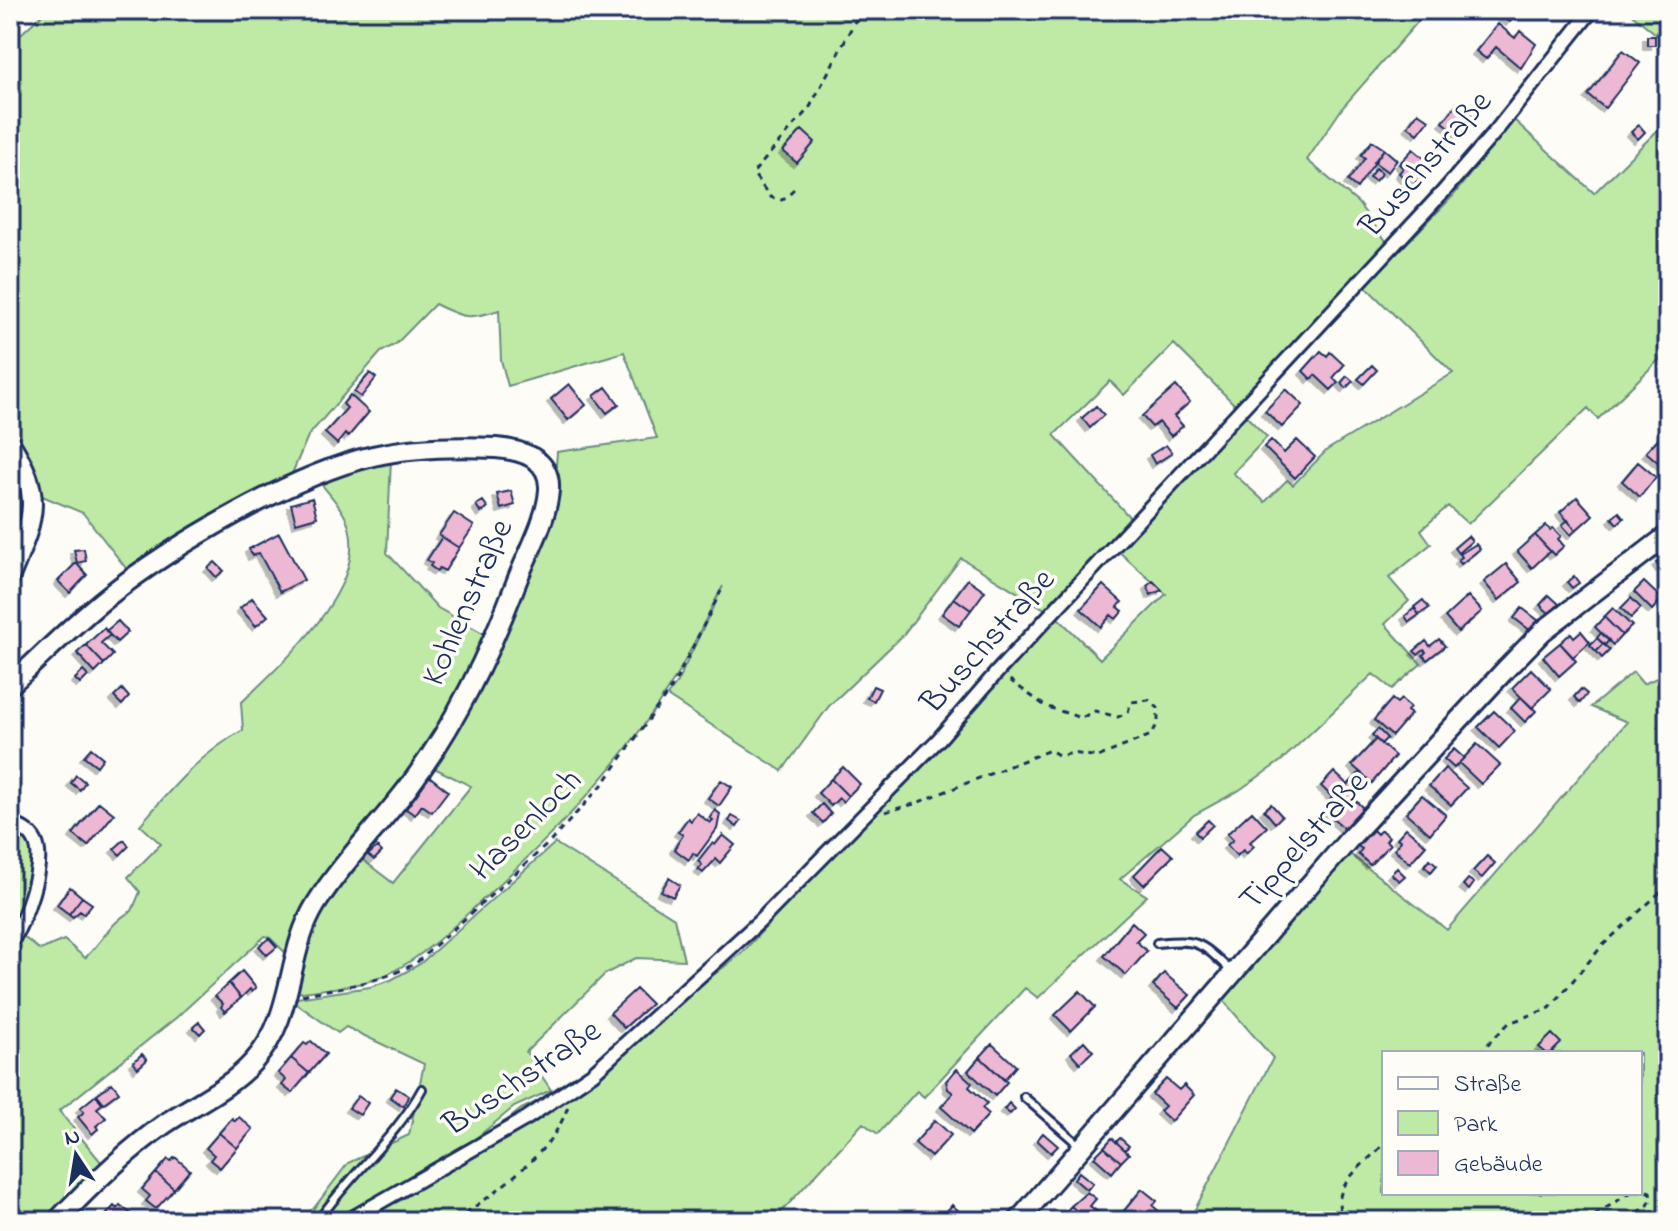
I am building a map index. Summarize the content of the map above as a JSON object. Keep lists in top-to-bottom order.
{
  "streets": {
    "street": ["Buschstraße", "Kohlenstraße", "Tippelstraße"],
    "path": ["Hasenloch"]
  },
  "crossings": [
    ["Kohlenstraße", "Hasenloch"]
  ],
  "legend": ["Straße", "Park", "Gebäude"],
  "north": "top"
}
